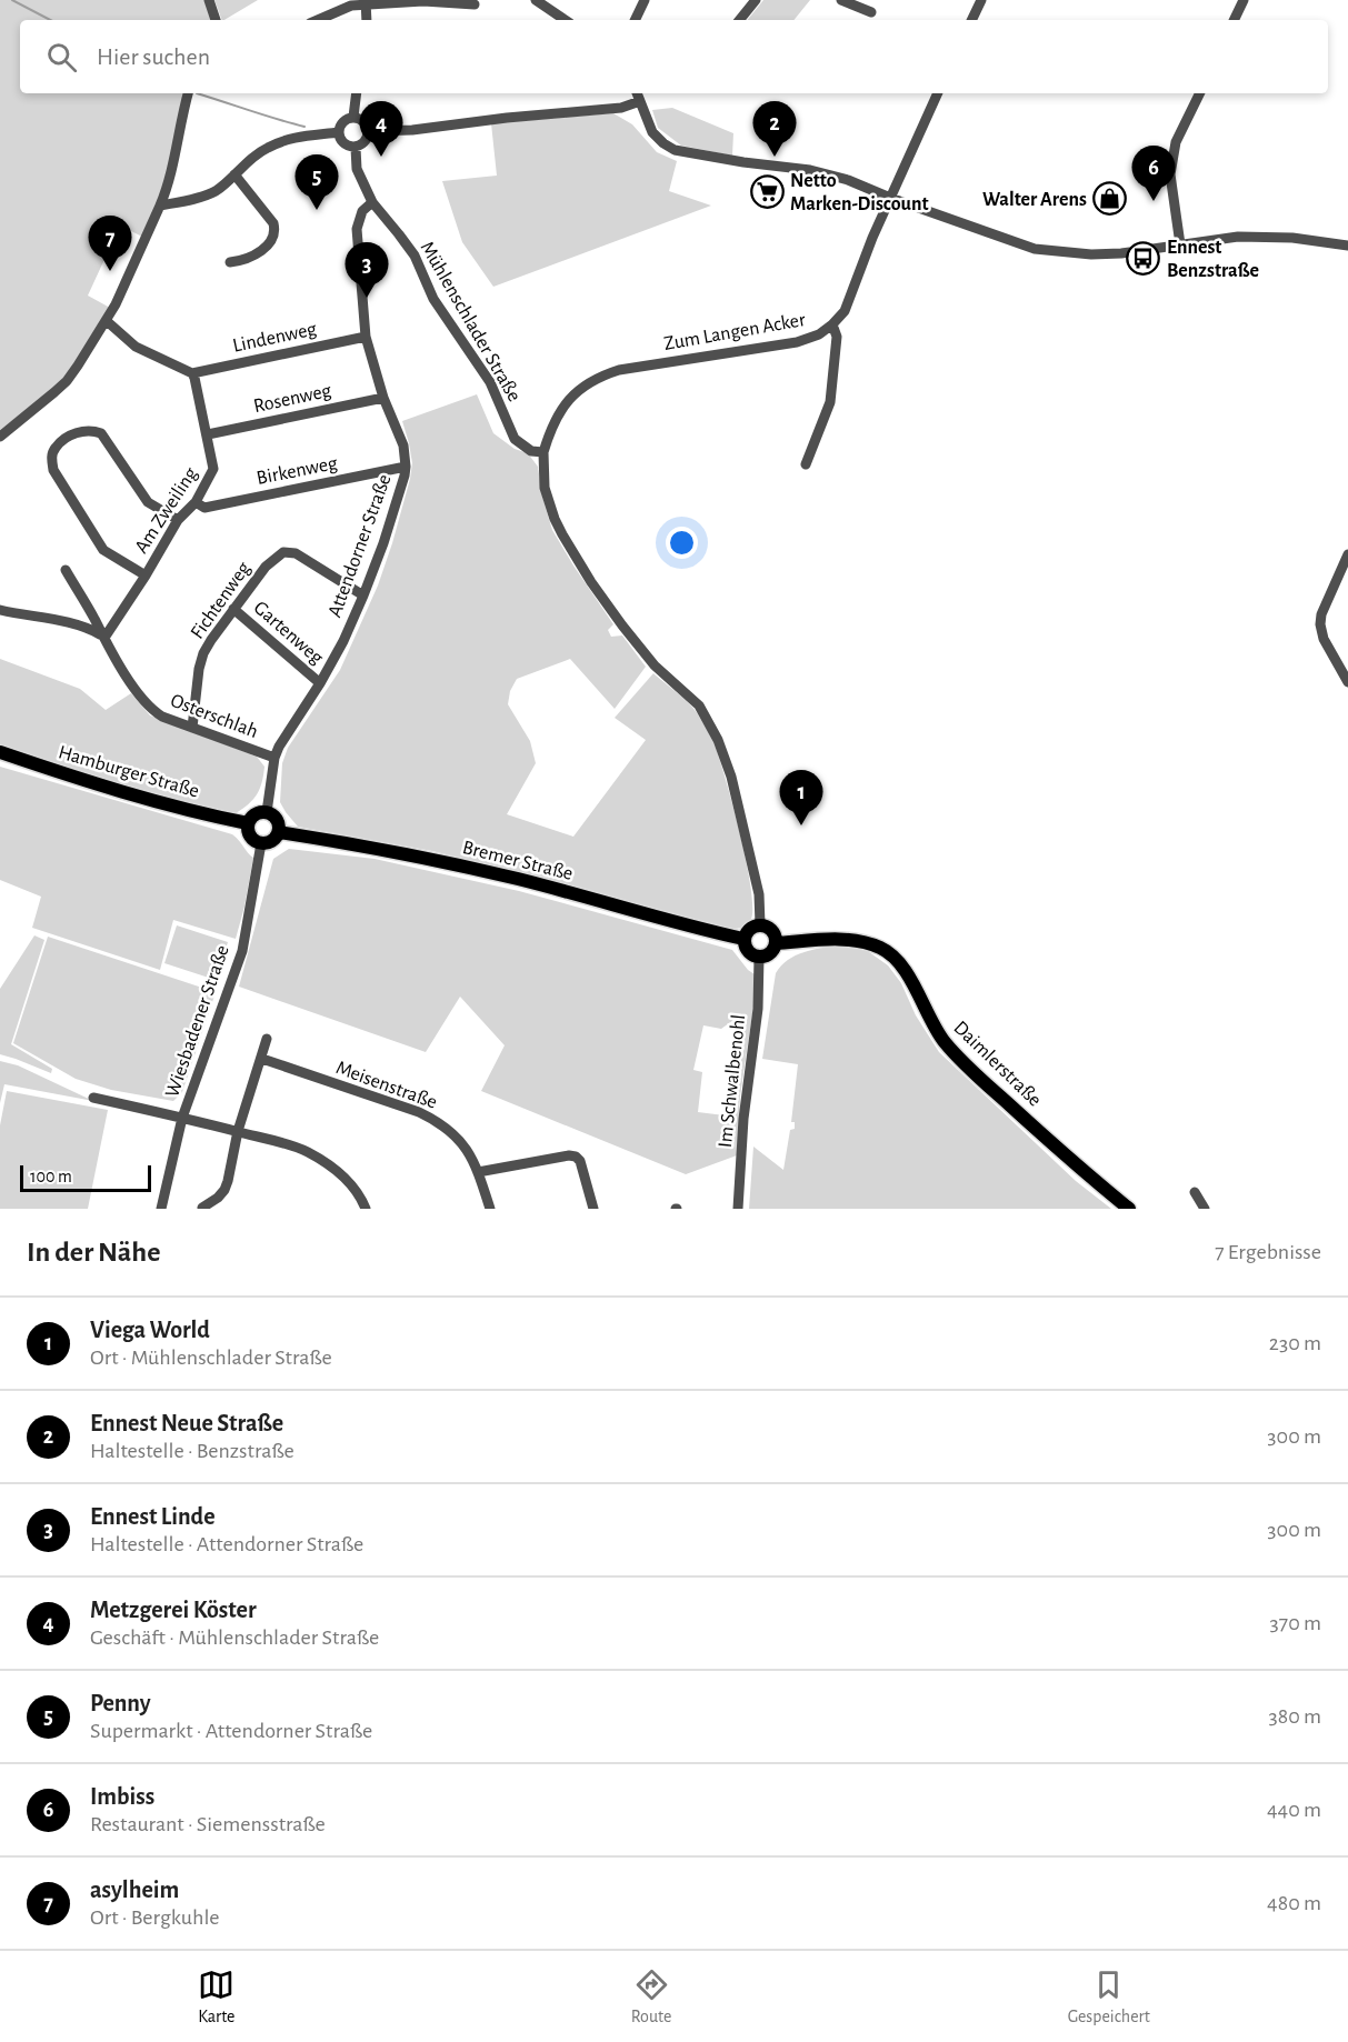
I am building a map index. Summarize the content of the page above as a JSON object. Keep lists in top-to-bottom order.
{
  "streets": {
    "main road": ["Hamburger Straße", "Bremer Straße", "Daimlerstraße"],
    "street": [
      "Mühlenschlader Straße",
      "Zum Langen Acker",
      "Lindenweg",
      "Rosenweg",
      "Birkenweg",
      "Am Zweiling",
      "Attendorner Straße",
      "Fichtenweg",
      "Gartenweg",
      "Osterschlah",
      "Wiesbadener Straße",
      "Im Schwalbenohl",
      "Meisenstraße"
    ]
  },
  "crossings": [
    ["Mühlenschlader Straße", "Zum Langen Acker"],
    ["Mühlenschlader Straße", "Attendorner Straße"],
    ["Lindenweg", "Am Zweiling"],
    ["Lindenweg", "Attendorner Straße"],
    ["Rosenweg", "Am Zweiling"],
    ["Rosenweg", "Attendorner Straße"],
    ["Birkenweg", "Am Zweiling"],
    ["Birkenweg", "Attendorner Straße"],
    ["Am Zweiling", "Osterschlah"],
    ["Attendorner Straße", "Fichtenweg"],
    ["Attendorner Straße", "Gartenweg"],
    ["Attendorner Straße", "Osterschlah"],
    ["Attendorner Straße", "Hamburger Straße"],
    ["Attendorner Straße", "Bremer Straße"],
    ["Attendorner Straße", "Wiesbadener Straße"],
    ["Fichtenweg", "Gartenweg"],
    ["Fichtenweg", "Osterschlah"],
    ["Hamburger Straße", "Bremer Straße"],
    ["Hamburger Straße", "Wiesbadener Straße"],
    ["Bremer Straße", "Wiesbadener Straße"],
    ["Bremer Straße", "Daimlerstraße"],
    ["Bremer Straße", "Im Schwalbenohl"],
    ["Daimlerstraße", "Im Schwalbenohl"]
  ],
  "places": {
    "supermarket": ["Netto Marken-Discount"],
    "shop": ["Walter Arens"],
    "bus stop": ["Ennest Benzstraße"]
  },
  "scale_bar": "100 m",
  "page": {
    "search": "Hier suchen",
    "pins": [
      "2",
      "4",
      "6",
      "5",
      "7",
      "3",
      "1"
    ],
    "scale": "100 m",
    "heading": ["In der Nähe", "7 Ergebnisse"],
    "list": [
      {
        "mark": "1",
        "name": "Viega World",
        "note": "Ort · Mühlenschlader Straße",
        "value": "230 m"
      },
      {
        "mark": "2",
        "name": "Ennest Neue Straße",
        "note": "Haltestelle · Benzstraße",
        "value": "300 m"
      },
      {
        "mark": "3",
        "name": "Ennest Linde",
        "note": "Haltestelle · Attendorner Straße",
        "value": "300 m"
      },
      {
        "mark": "4",
        "name": "Metzgerei Köster",
        "note": "Geschäft · Mühlenschlader Straße",
        "value": "370 m"
      },
      {
        "mark": "5",
        "name": "Penny",
        "note": "Supermarkt · Attendorner Straße",
        "value": "380 m"
      },
      {
        "mark": "6",
        "name": "Imbiss",
        "note": "Restaurant · Siemensstraße",
        "value": "440 m"
      },
      {
        "mark": "7",
        "name": "asylheim",
        "note": "Ort · Bergkuhle",
        "value": "480 m"
      }
    ],
    "nav": ["Karte", "Route", "Gespeichert"]
  }
}
